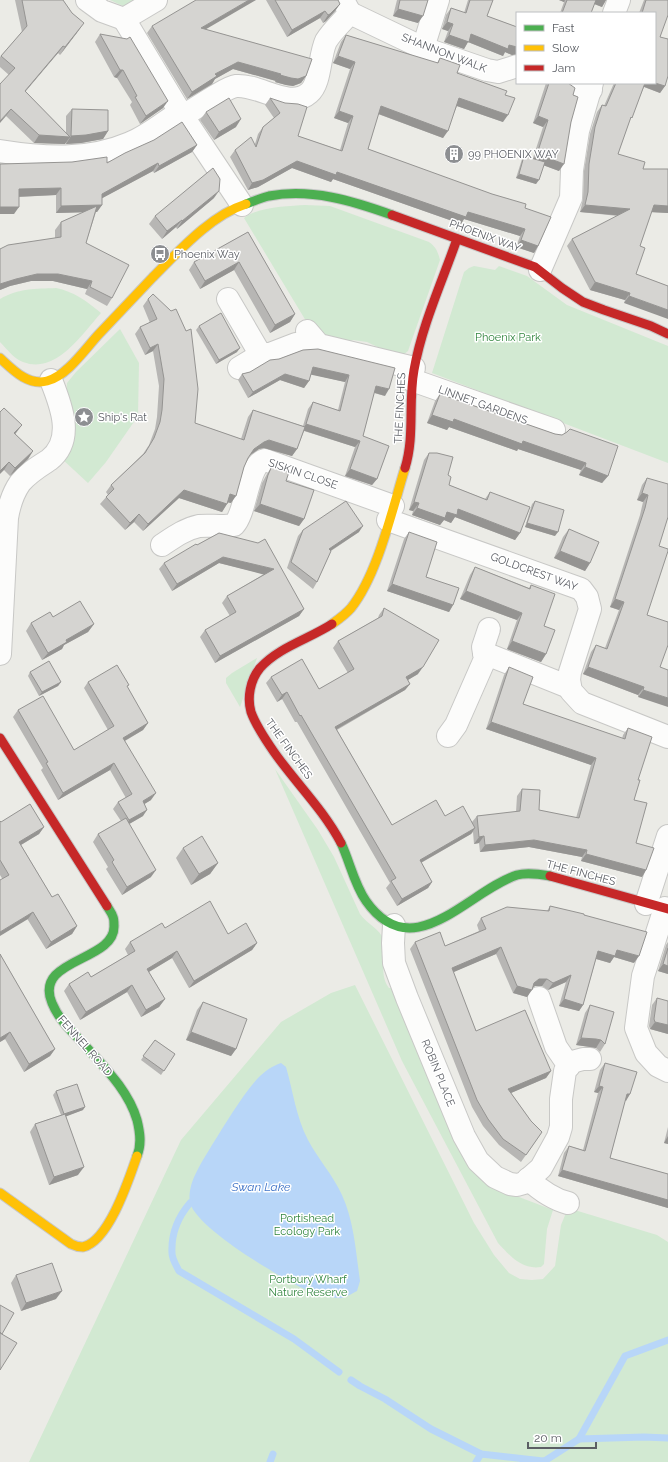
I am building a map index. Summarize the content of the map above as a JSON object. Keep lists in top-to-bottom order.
{
  "streets": {
    "street": [
      "SHANNON WALK",
      "PHOENIX WAY",
      "LINNET GARDENS",
      "THE FINCHES",
      "SISKIN CLOSE",
      "GOLDCREST WAY",
      "FENNEL ROAD",
      "ROBIN PLACE"
    ]
  },
  "crossings": [
    ["PHOENIX WAY", "THE FINCHES"],
    ["LINNET GARDENS", "THE FINCHES"],
    ["THE FINCHES", "SISKIN CLOSE"],
    ["THE FINCHES", "GOLDCREST WAY"],
    ["THE FINCHES", "ROBIN PLACE"],
    ["SISKIN CLOSE", "GOLDCREST WAY"]
  ],
  "water": ["Swan Lake"],
  "parks": ["Phoenix Park", "Portishead Ecology Park", "Portbury Wharf Nature Reserve"],
  "places": {
    "building": ["99 PHOENIX WAY"],
    "bus stop": ["Phoenix Way"],
    "place": ["Ship's Rat"]
  },
  "legend": ["Fast", "Slow", "Jam"],
  "scale_bar": "20 m"
}
